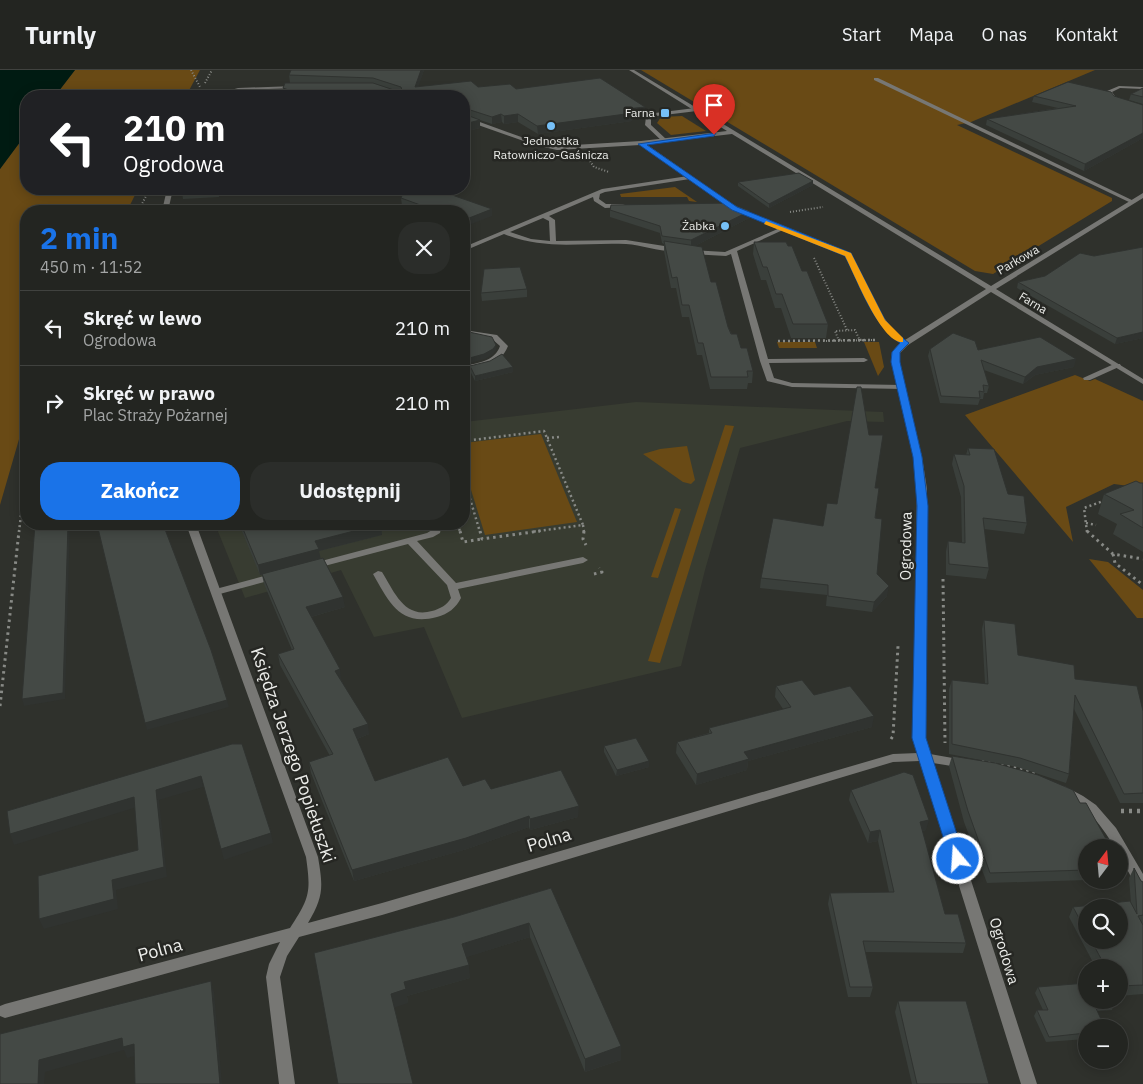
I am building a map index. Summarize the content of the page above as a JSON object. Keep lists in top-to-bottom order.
{
  "streets": {
    "street": [
      "Parkowa",
      "Farna",
      "Ogrodowa",
      "Księdza Jerzego Popiełuszki",
      "Polna"
    ]
  },
  "crossings": [
    ["Parkowa", "Farna"],
    ["Parkowa", "Ogrodowa"],
    ["Ogrodowa", "Polna"],
    ["Księdza Jerzego Popiełuszki", "Polna"]
  ],
  "places": {
    "transit": ["Farna"],
    "other": ["Jednostka Ratowniczo-Gaśnicza", "Żabka"]
  },
  "north": "top",
  "page": {
    "header": "Turnly",
    "nav": [
      "Start",
      "Mapa",
      "O nas",
      "Kontakt"
    ],
    "turn": ["210 m", "Ogrodowa"],
    "heading": ["2 min", "450 m · 11:52"],
    "list": [
      {
        "name": "Skręć w lewo",
        "note": "Ogrodowa",
        "value": "210 m"
      },
      {
        "name": "Skręć w prawo",
        "note": "Plac Straży Pożarnej",
        "value": "210 m"
      }
    ],
    "buttons": ["Zakończ", "Udostępnij"],
    "map_buttons": ["+", "−"]
  }
}
